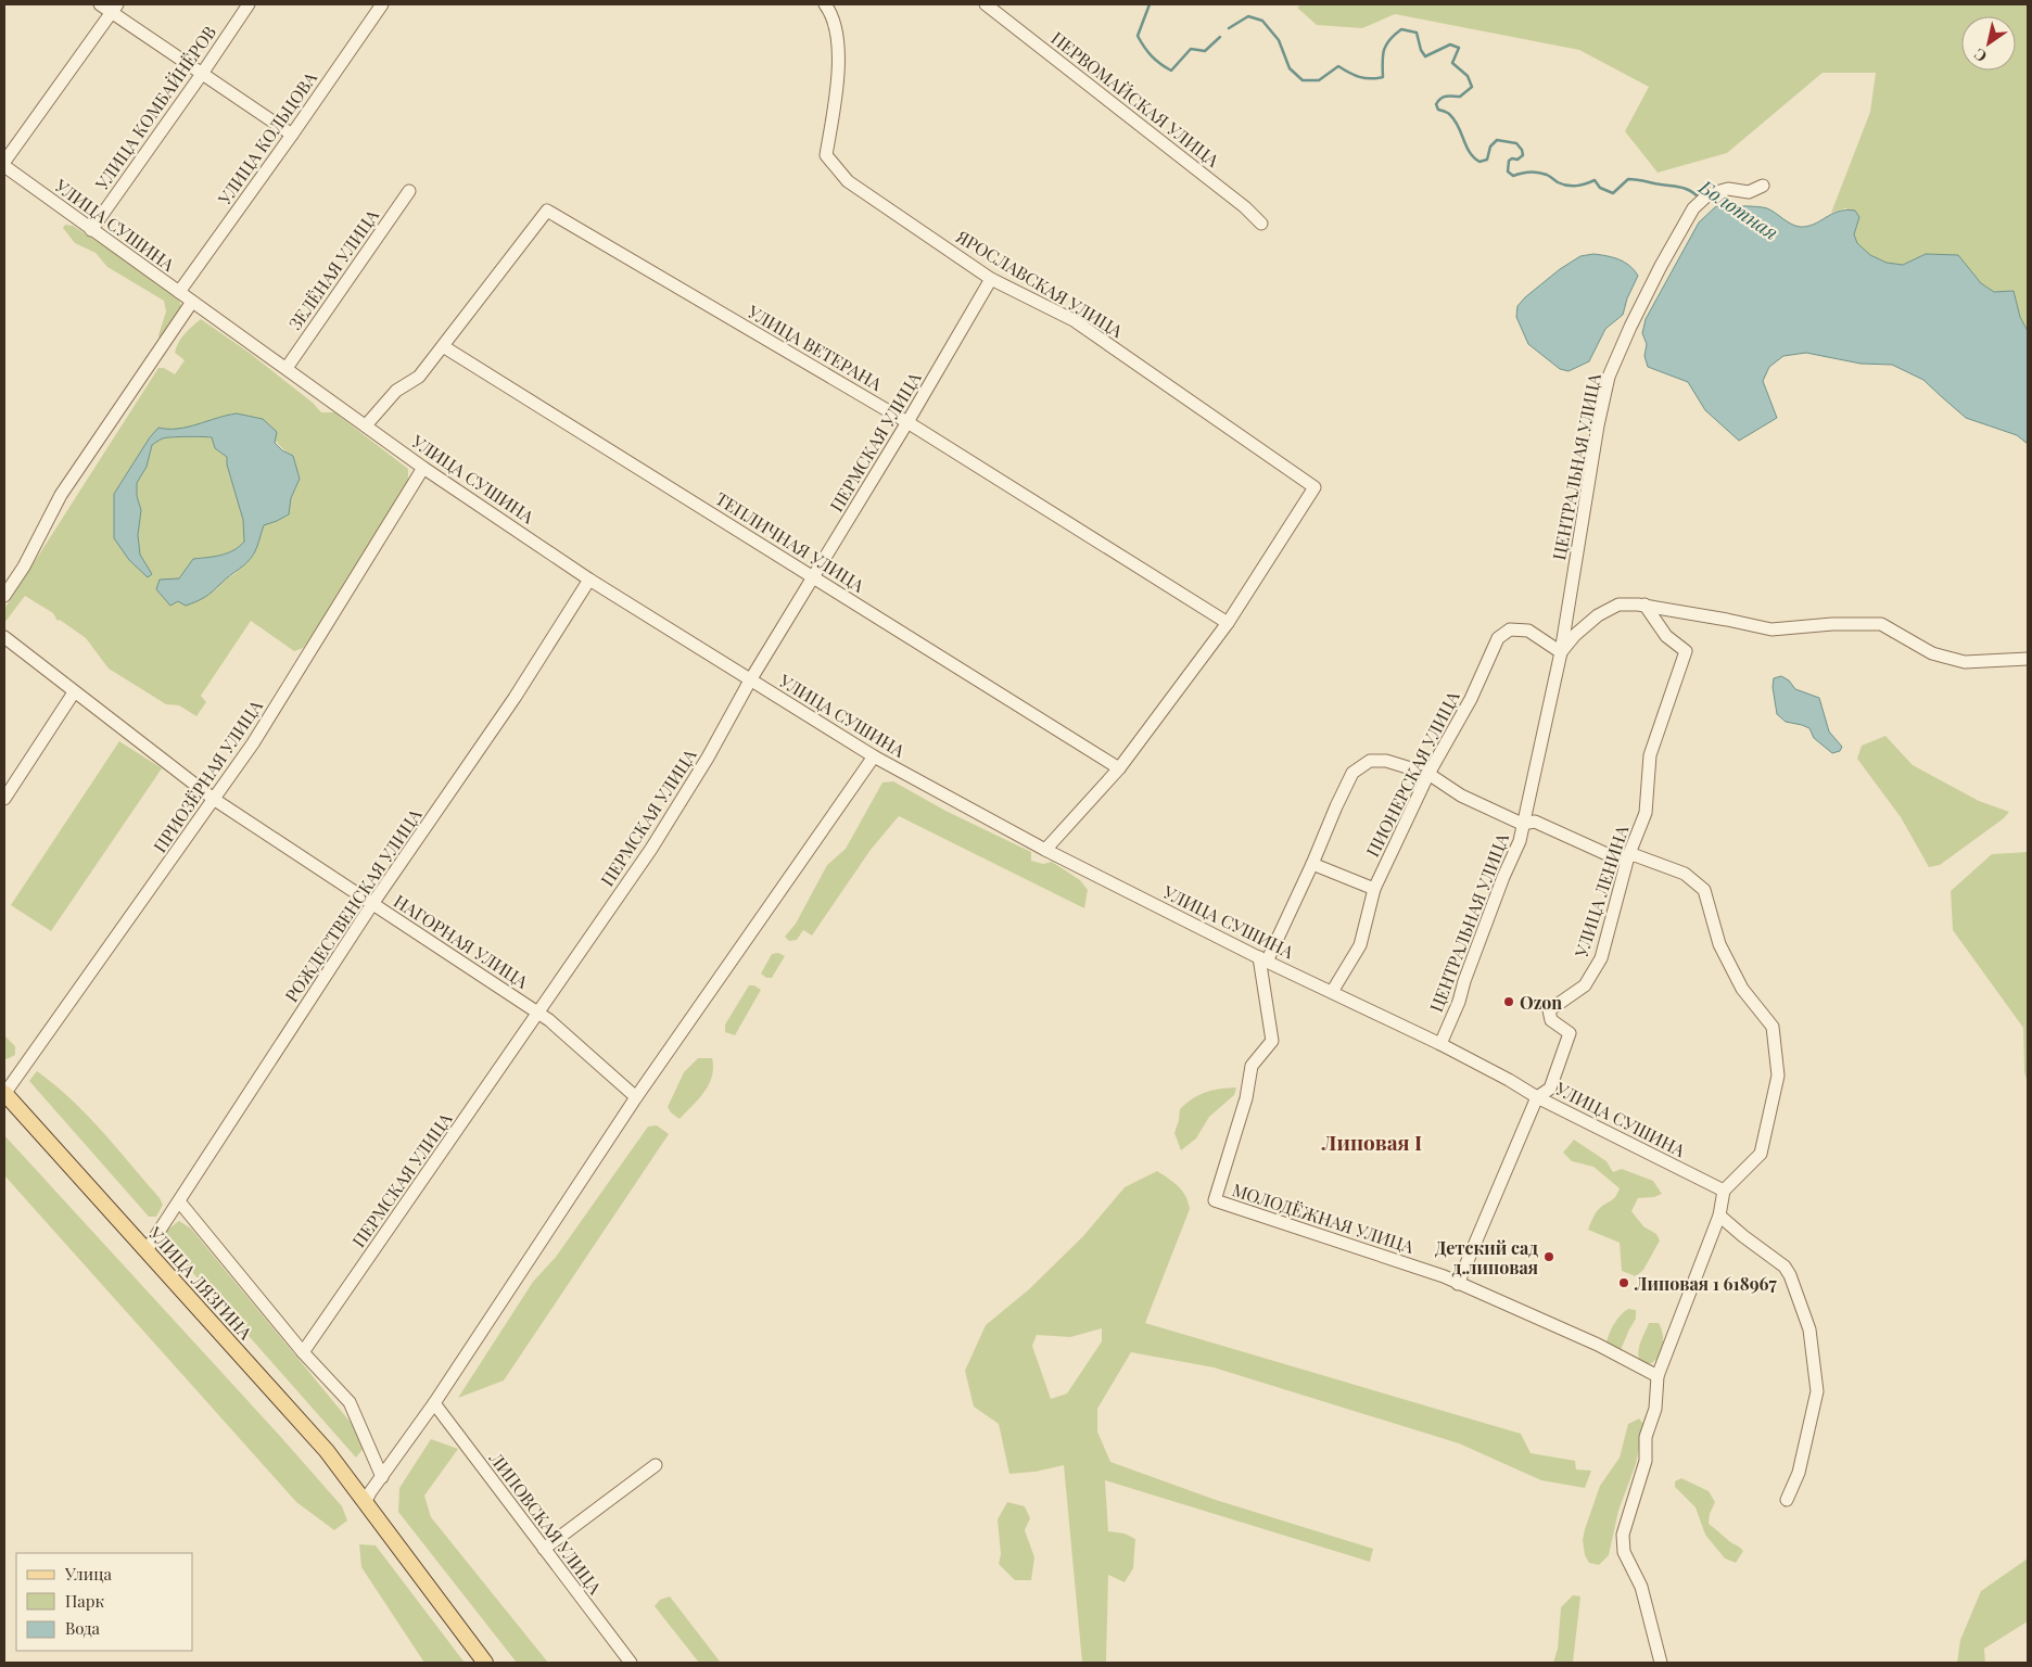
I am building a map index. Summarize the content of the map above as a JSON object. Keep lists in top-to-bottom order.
{
  "streets": {
    "main road": ["УЛИЦА ЛЯЗГИНА"],
    "street": [
      "ПЕРВОМАЙСКАЯ УЛИЦА",
      "УЛИЦА КОМБАЙНЁРОВ",
      "УЛИЦА КОЛЬЦОВА",
      "УЛИЦА СУШИНА",
      "ЗЕЛЁНАЯ УЛИЦА",
      "ЯРОСЛАВСКАЯ УЛИЦА",
      "УЛИЦА ВЕТЕРАНА",
      "ПЕРМСКАЯ УЛИЦА",
      "ЦЕНТРАЛЬНАЯ УЛИЦА",
      "ТЕПЛИЧНАЯ УЛИЦА",
      "ПИОНЕРСКАЯ УЛИЦА",
      "ПРИОЗЁРНАЯ УЛИЦА",
      "УЛИЦА ЛЕНИНА",
      "РОЖДЕСТВЕНСКАЯ УЛИЦА",
      "НАГОРНАЯ УЛИЦА",
      "МОЛОДЁЖНАЯ УЛИЦА",
      "ЛИПОВСКАЯ УЛИЦА"
    ]
  },
  "crossings": [
    ["УЛИЦА КОМБАЙНЁРОВ", "УЛИЦА СУШИНА"],
    ["УЛИЦА КОЛЬЦОВА", "УЛИЦА СУШИНА"],
    ["УЛИЦА СУШИНА", "ЗЕЛЁНАЯ УЛИЦА"],
    ["УЛИЦА СУШИНА", "ПЕРМСКАЯ УЛИЦА"],
    ["УЛИЦА СУШИНА", "ЦЕНТРАЛЬНАЯ УЛИЦА"],
    ["УЛИЦА СУШИНА", "ПИОНЕРСКАЯ УЛИЦА"],
    ["УЛИЦА СУШИНА", "ПРИОЗЁРНАЯ УЛИЦА"],
    ["УЛИЦА СУШИНА", "УЛИЦА ЛЕНИНА"],
    ["УЛИЦА СУШИНА", "РОЖДЕСТВЕНСКАЯ УЛИЦА"],
    ["УЛИЦА СУШИНА", "МОЛОДЁЖНАЯ УЛИЦА"],
    ["ЯРОСЛАВСКАЯ УЛИЦА", "УЛИЦА ВЕТЕРАНА"],
    ["ЯРОСЛАВСКАЯ УЛИЦА", "ПЕРМСКАЯ УЛИЦА"],
    ["УЛИЦА ВЕТЕРАНА", "ПЕРМСКАЯ УЛИЦА"],
    ["УЛИЦА ВЕТЕРАНА", "ТЕПЛИЧНАЯ УЛИЦА"],
    ["ПЕРМСКАЯ УЛИЦА", "ТЕПЛИЧНАЯ УЛИЦА"],
    ["ПЕРМСКАЯ УЛИЦА", "НАГОРНАЯ УЛИЦА"],
    ["ЦЕНТРАЛЬНАЯ УЛИЦА", "ПИОНЕРСКАЯ УЛИЦА"],
    ["ЦЕНТРАЛЬНАЯ УЛИЦА", "УЛИЦА ЛЕНИНА"],
    ["ПРИОЗЁРНАЯ УЛИЦА", "НАГОРНАЯ УЛИЦА"],
    ["ПРИОЗЁРНАЯ УЛИЦА", "УЛИЦА ЛЯЗГИНА"],
    ["УЛИЦА ЛЕНИНА", "МОЛОДЁЖНАЯ УЛИЦА"],
    ["РОЖДЕСТВЕНСКАЯ УЛИЦА", "НАГОРНАЯ УЛИЦА"],
    ["РОЖДЕСТВЕНСКАЯ УЛИЦА", "УЛИЦА ЛЯЗГИНА"]
  ],
  "districts": ["Липовая I"],
  "water": ["Болотная"],
  "places": ["Ozon", "Детский сад д.липовая", "Липовая 1 618967"],
  "legend": ["Улица", "Парк", "Вода"],
  "north": "bottom left"
}
